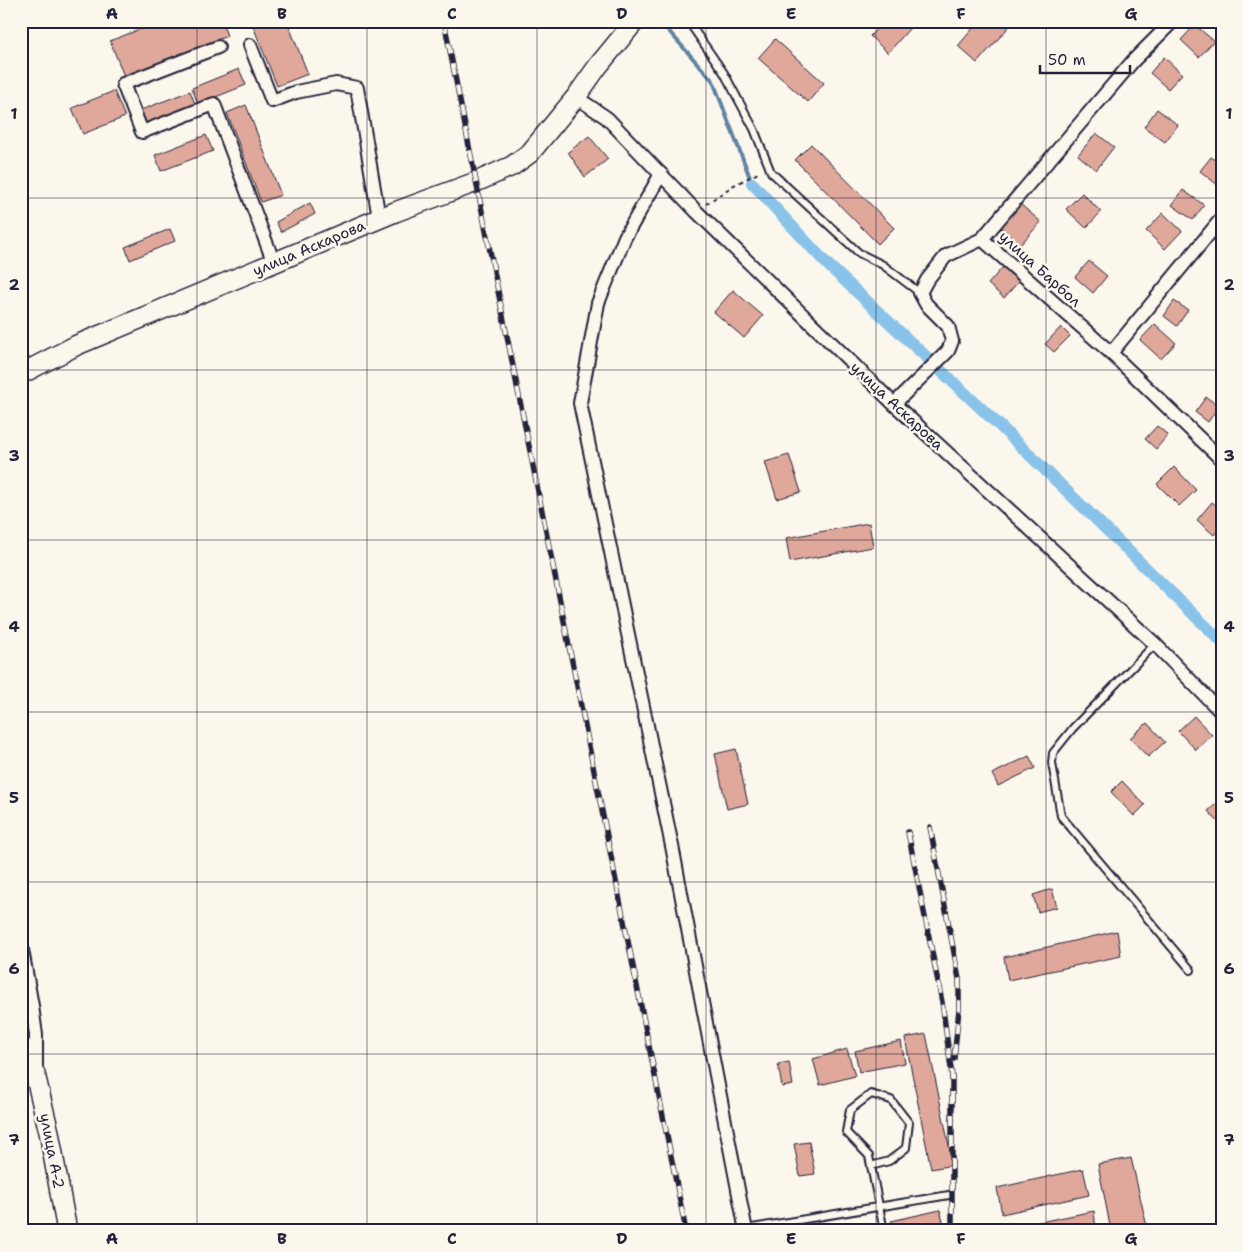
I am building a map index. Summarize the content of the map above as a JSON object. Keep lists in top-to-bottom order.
{
  "streets": {
    "main road": ["улица Аскарова", "улица А-2"],
    "street": ["улица Барбол"]
  },
  "scale_bar": "50 m",
  "grid": {
    "columns": [
      "A",
      "B",
      "C",
      "D",
      "E",
      "F",
      "G"
    ],
    "rows": [
      "1",
      "2",
      "3",
      "4",
      "5",
      "6",
      "7"
    ]
  }
}
